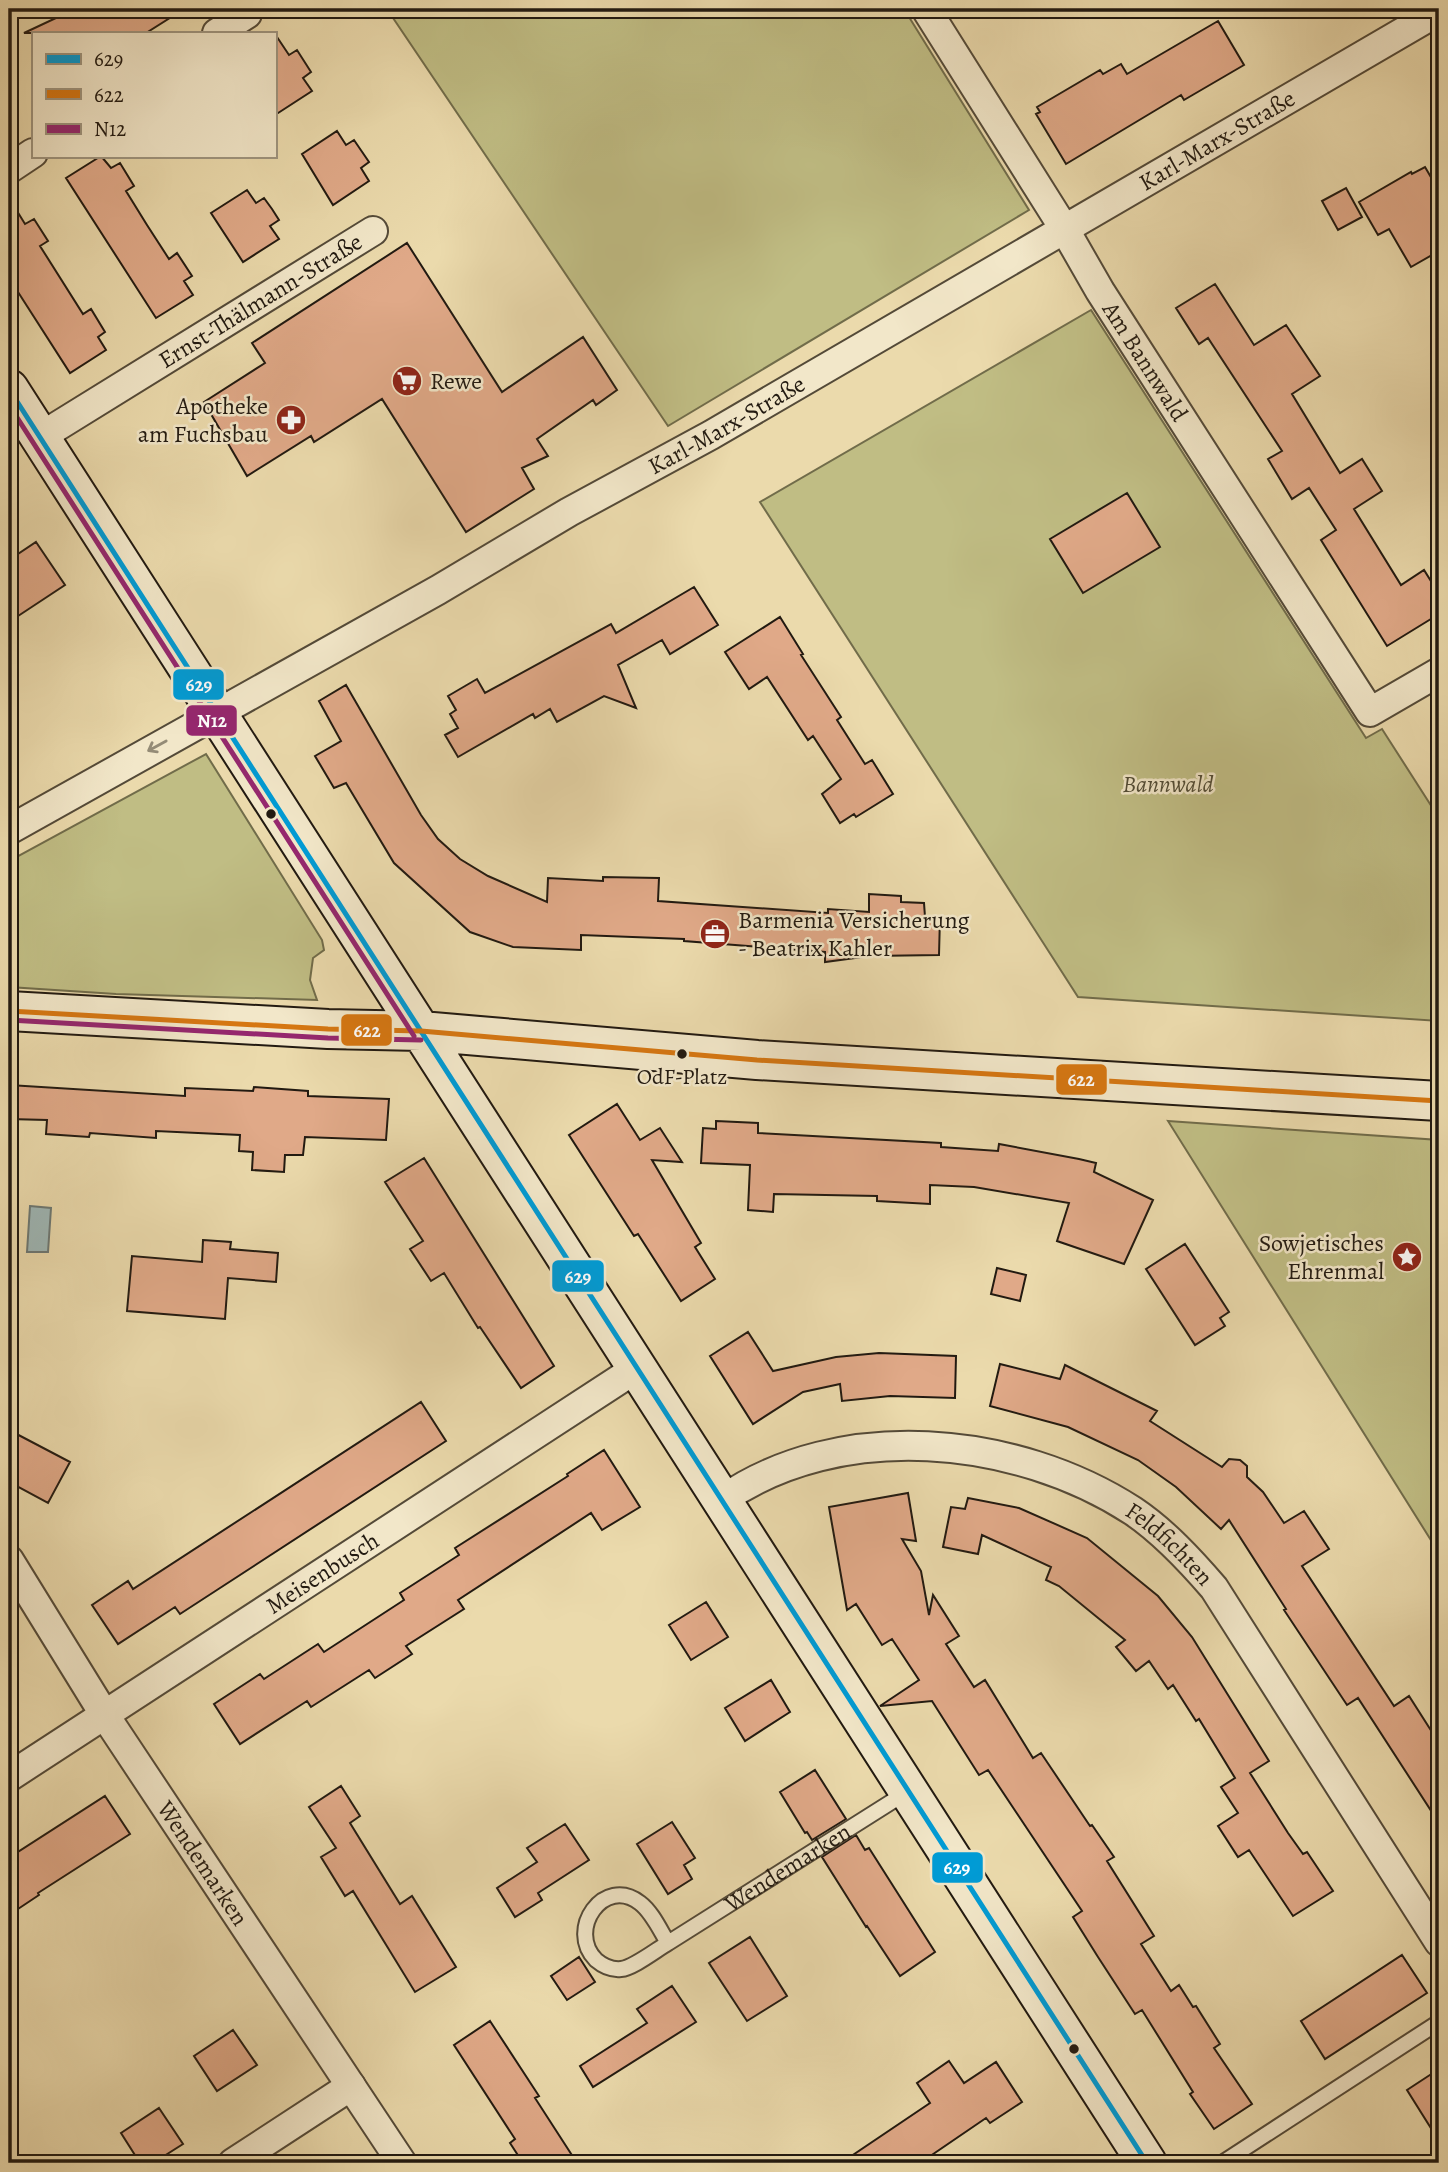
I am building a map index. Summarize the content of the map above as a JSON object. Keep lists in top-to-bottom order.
{
  "streets": {
    "street": [
      "Karl-Marx-Straße",
      "Ernst-Thälmann-Straße",
      "Am Bannwald",
      "Feldfichten",
      "Meisenbusch",
      "Wendemarken"
    ]
  },
  "crossings": [
    ["Karl-Marx-Straße", "Am Bannwald"],
    ["Meisenbusch", "Wendemarken"]
  ],
  "parks": ["Bannwald"],
  "places": {
    "supermarket": ["Rewe"],
    "pharmacy": ["Apotheke am Fuchsbau"],
    "office": ["Barmenia Versicherung - Beatrix Kahler"],
    "other": ["OdF-Platz"],
    "place": ["Sowjetisches Ehrenmal"]
  },
  "lines": ["transit line 629", "transit line N12", "transit line 622"],
  "legend": ["629", "622", "N12"]
}
